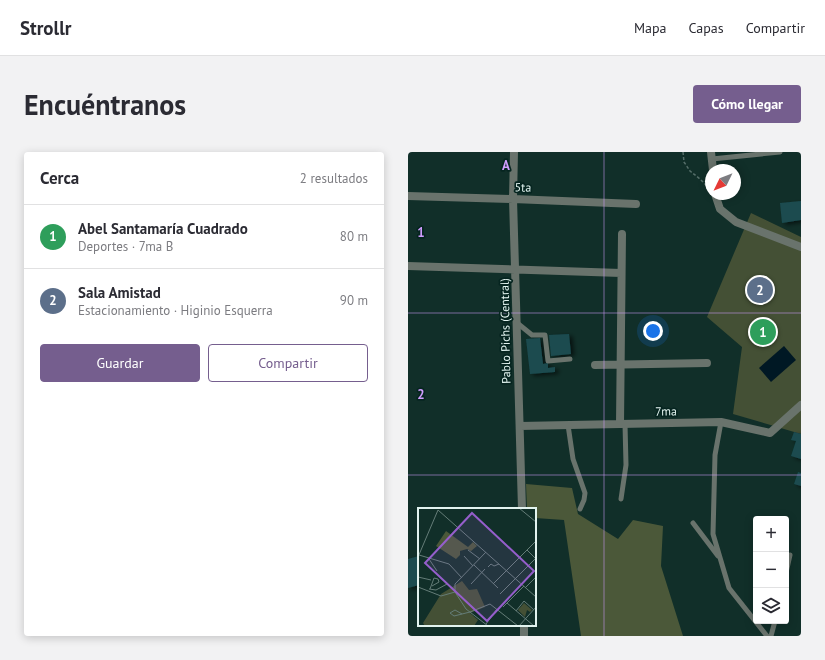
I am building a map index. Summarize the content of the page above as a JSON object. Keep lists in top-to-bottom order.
{
  "streets": {
    "street": ["5ta", "Pablo Pichs (Central)", "7ma"]
  },
  "crossings": [
    ["5ta", "Pablo Pichs (Central)"],
    ["Pablo Pichs (Central)", "7ma"]
  ],
  "north": "bottom left",
  "page": {
    "header": "Strollr",
    "nav": ["Mapa", "Capas", "Compartir"],
    "buttons": [
      "Cómo llegar",
      ["Guardar", "Compartir"]
    ],
    "title": "Encuéntranos",
    "heading": ["Cerca", "2 resultados"],
    "list": [
      {
        "mark": "1",
        "name": "Abel Santamaría Cuadrado",
        "note": "Deportes · 7ma B",
        "value": "80 m"
      },
      {
        "mark": "2",
        "name": "Sala Amistad",
        "note": "Estacionamiento · Higinio Esquerra",
        "value": "90 m"
      }
    ],
    "pins": ["2", "1"],
    "map_buttons": ["+", "−"]
  },
  "grid": {
    "columns": ["A"],
    "rows": ["1", "2"]
  }
}
